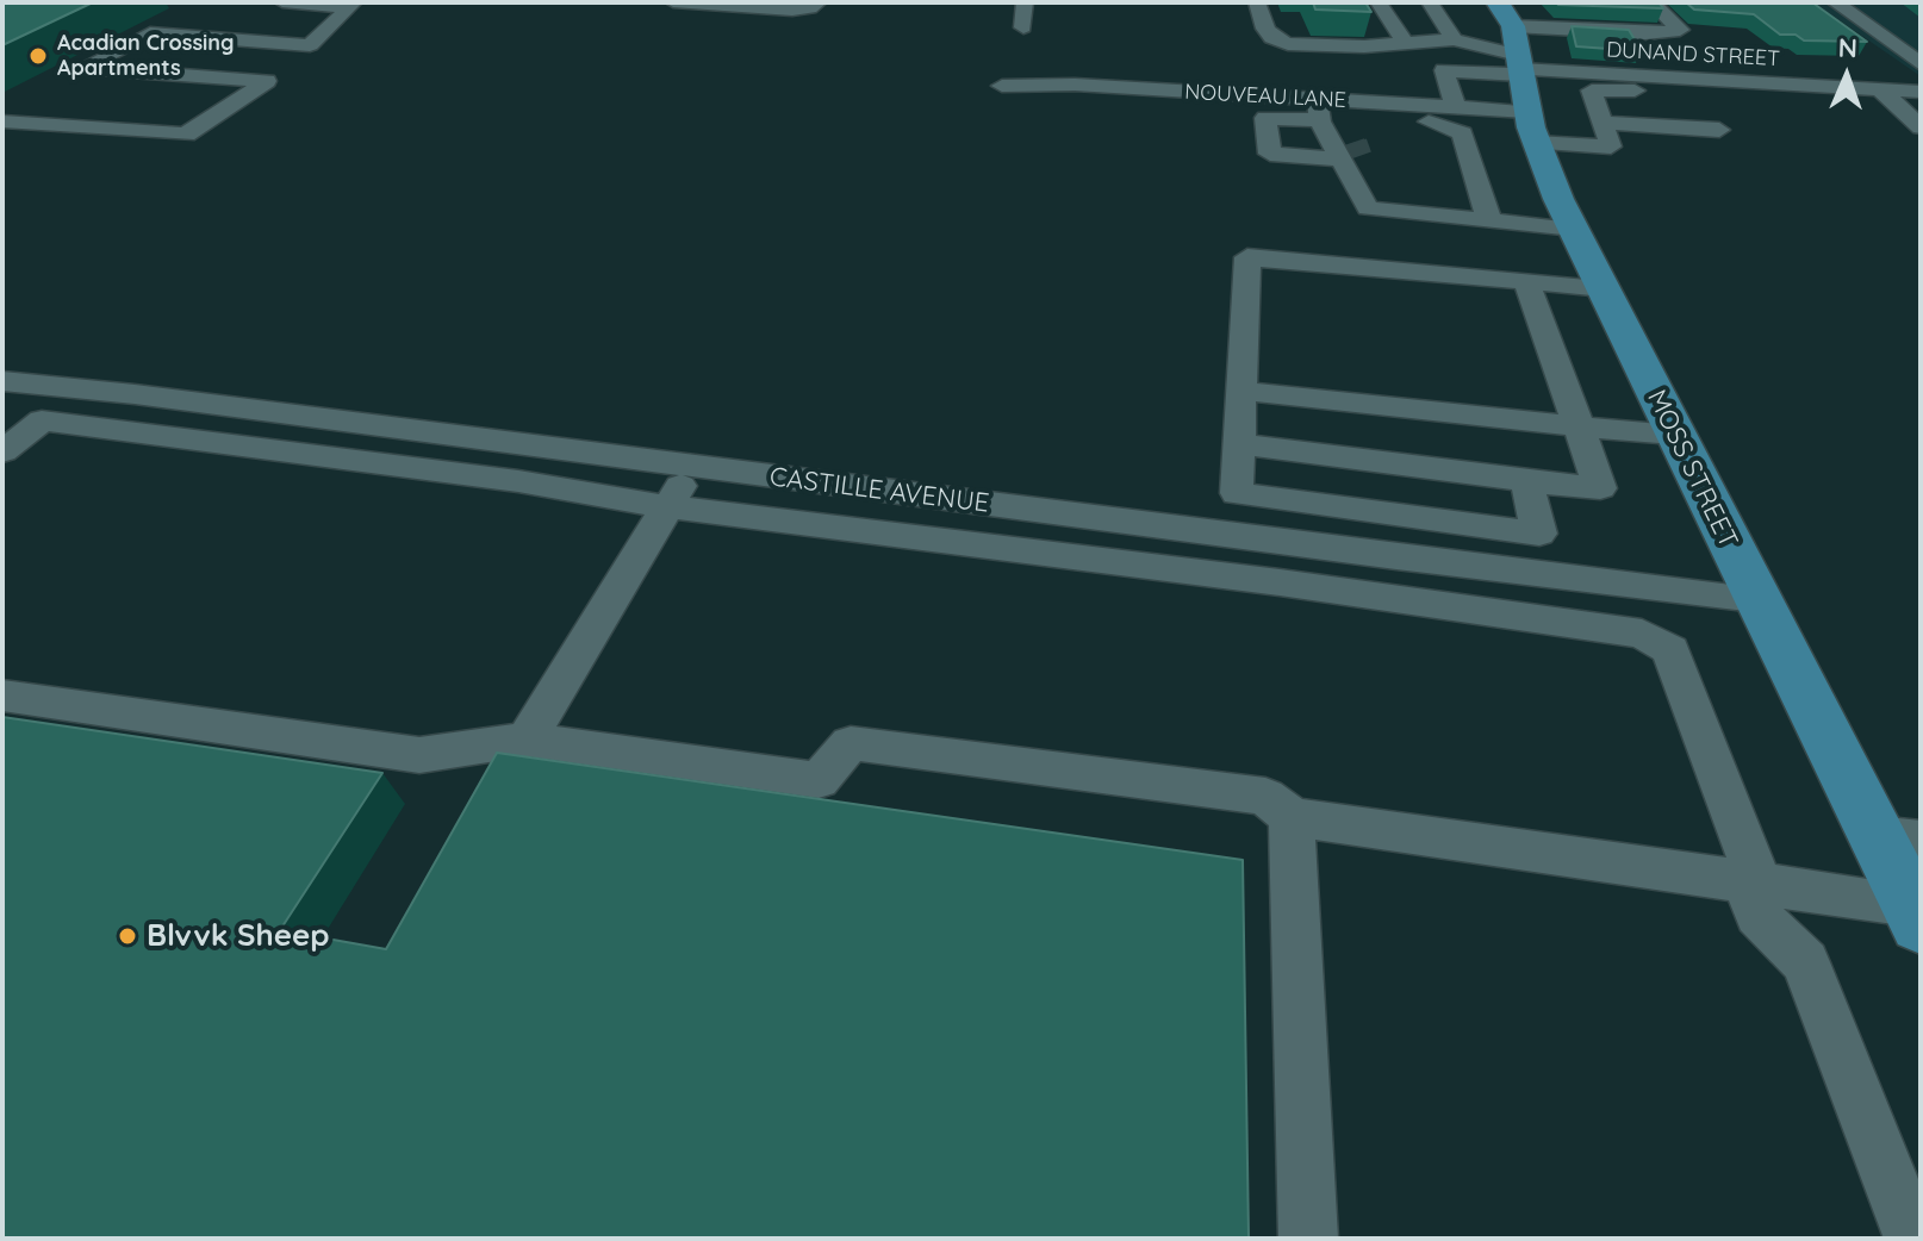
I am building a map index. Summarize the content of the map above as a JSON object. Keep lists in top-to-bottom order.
{
  "streets": {
    "main road": ["MOSS STREET"],
    "street": ["DUNAND STREET", "NOUVEAU LANE", "CASTILLE AVENUE"]
  },
  "crossings": [
    ["DUNAND STREET", "NOUVEAU LANE"],
    ["DUNAND STREET", "MOSS STREET"],
    ["NOUVEAU LANE", "MOSS STREET"],
    ["MOSS STREET", "CASTILLE AVENUE"]
  ],
  "places": ["Acadian Crossing Apartments", "Blvvk Sheep"],
  "north": "top"
}
